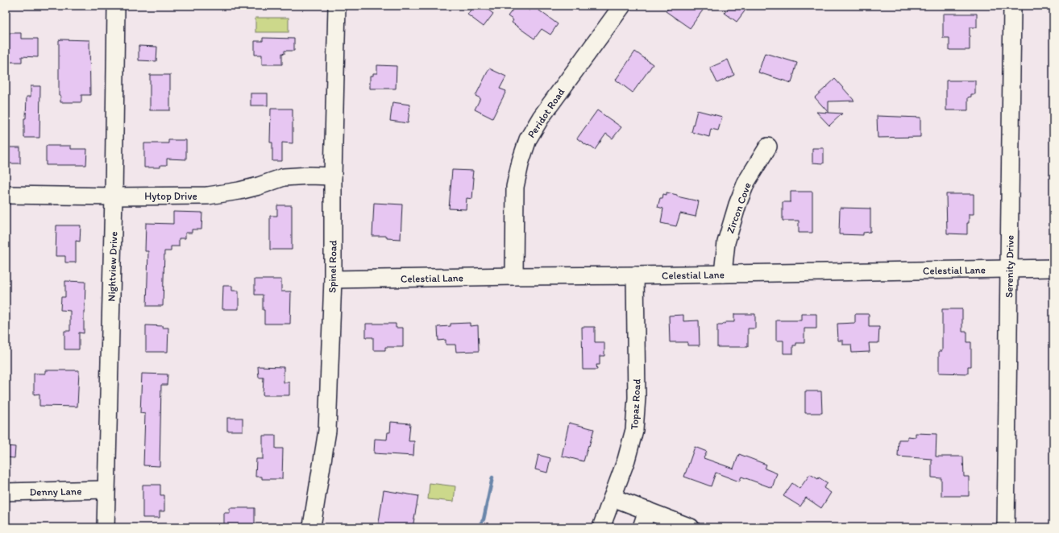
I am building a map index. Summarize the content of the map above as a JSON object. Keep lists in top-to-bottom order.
{
  "streets": {
    "street": [
      "Peridot Road",
      "Hytop Drive",
      "Zircon Cove",
      "Nightview Drive",
      "Spinel Road",
      "Serenity Drive",
      "Celestial Lane",
      "Topaz Road",
      "Denny Lane"
    ]
  },
  "crossings": [
    ["Peridot Road", "Celestial Lane"],
    ["Hytop Drive", "Nightview Drive"],
    ["Hytop Drive", "Spinel Road"],
    ["Zircon Cove", "Celestial Lane"],
    ["Nightview Drive", "Denny Lane"],
    ["Spinel Road", "Celestial Lane"],
    ["Serenity Drive", "Celestial Lane"],
    ["Celestial Lane", "Topaz Road"]
  ]
}
